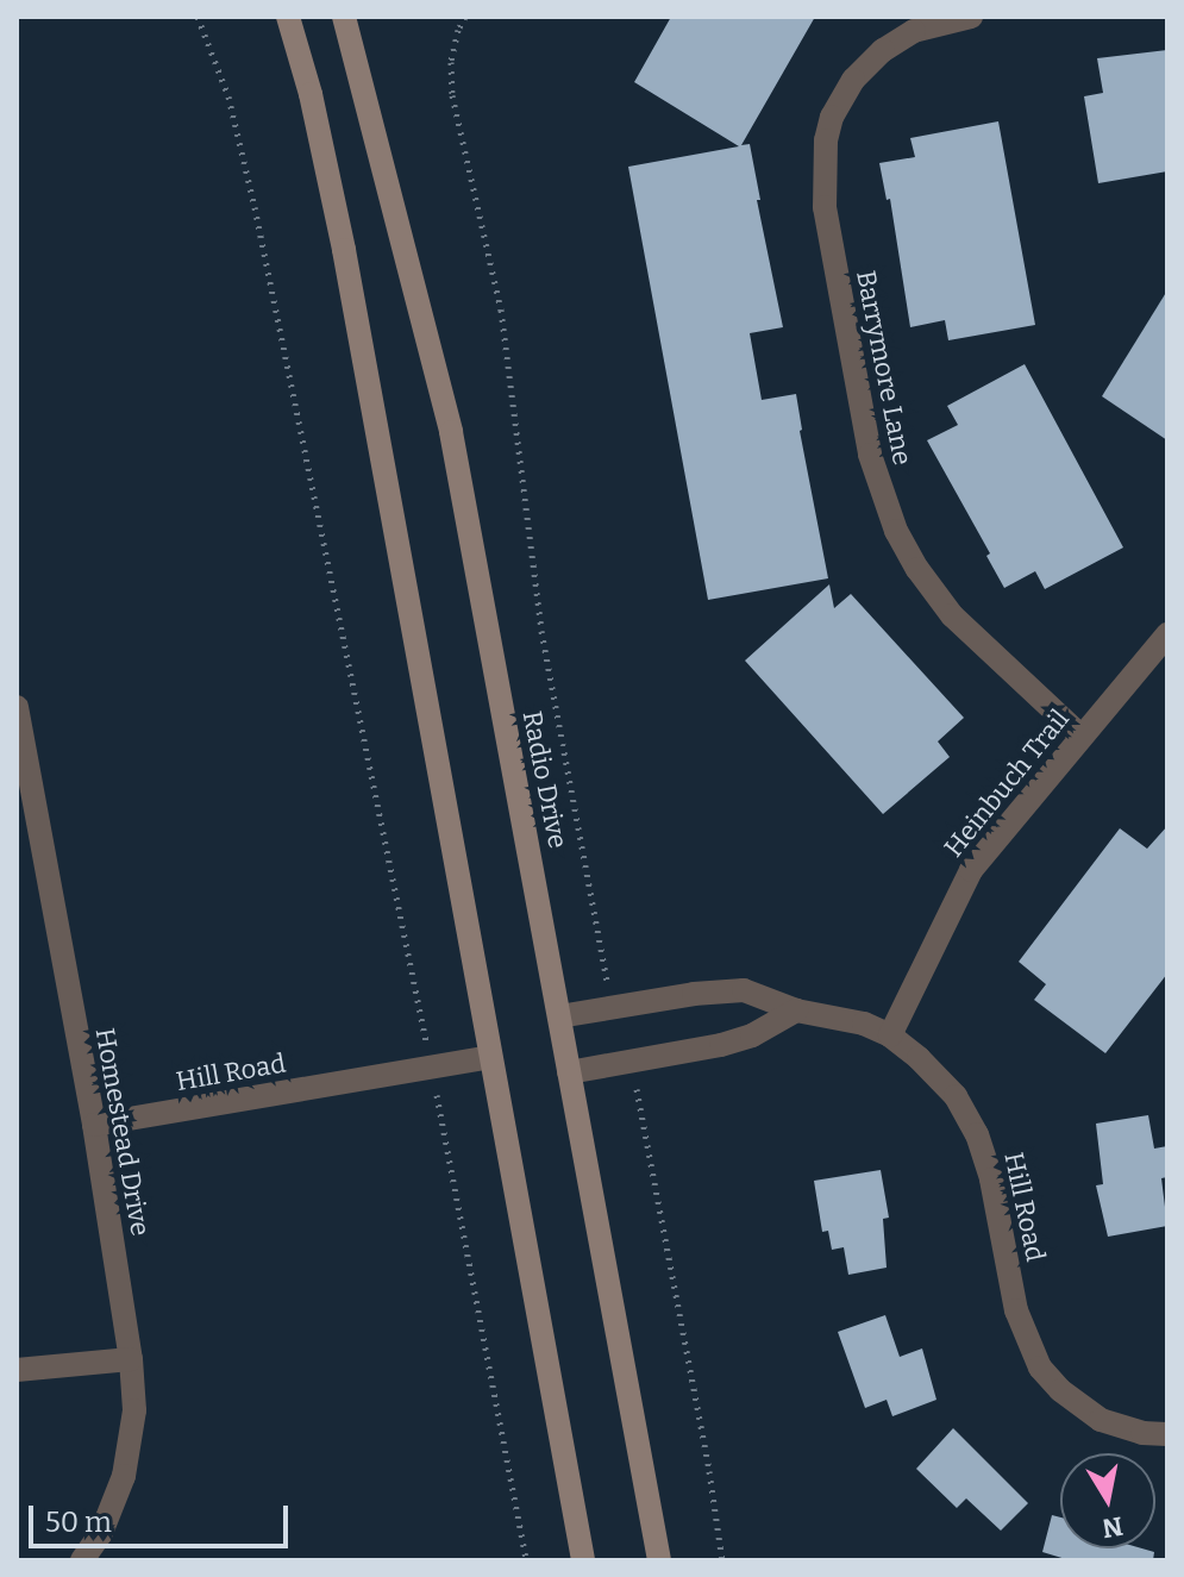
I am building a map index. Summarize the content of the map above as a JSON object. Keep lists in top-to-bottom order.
{
  "streets": {
    "main road": ["Radio Drive"],
    "street": [
      "Barrymore Lane",
      "Heinbuch Trail",
      "Hill Road",
      "Homestead Drive"
    ]
  },
  "crossings": [
    ["Barrymore Lane", "Heinbuch Trail"],
    ["Radio Drive", "Hill Road"],
    ["Heinbuch Trail", "Hill Road"],
    ["Hill Road", "Homestead Drive"]
  ],
  "scale_bar": "50 m",
  "north": "bottom"
}
